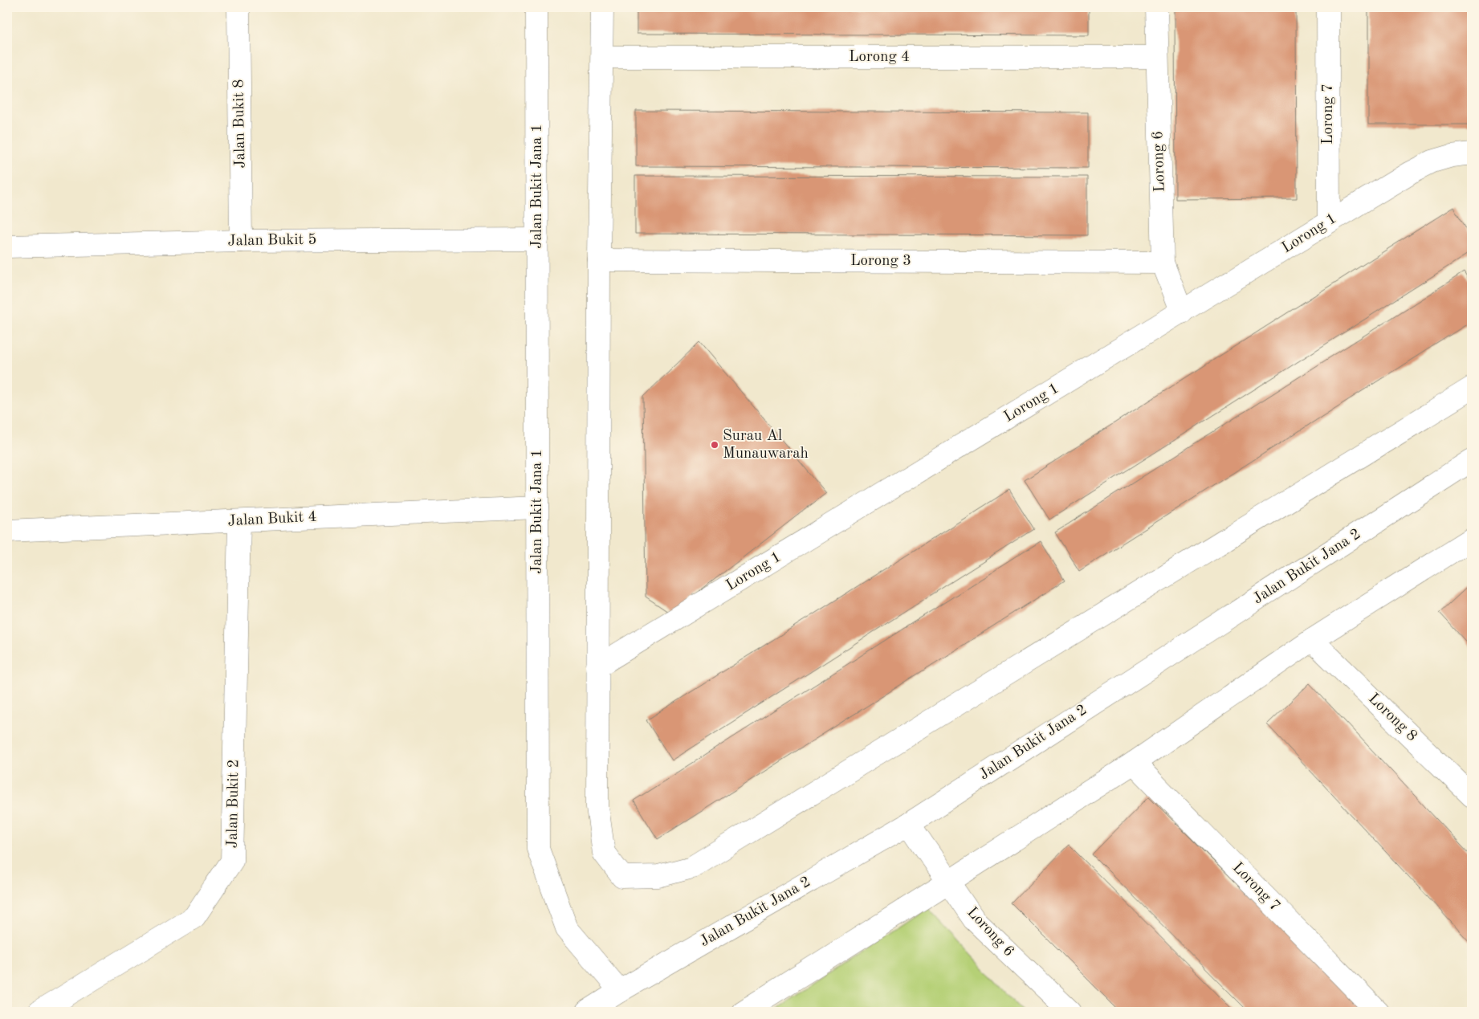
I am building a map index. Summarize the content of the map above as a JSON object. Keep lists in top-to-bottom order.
{
  "streets": {
    "street": [
      "Lorong 4",
      "Lorong 7",
      "Jalan Bukit 8",
      "Lorong 6",
      "Jalan Bukit Jana 1",
      "Lorong 1",
      "Jalan Bukit 5",
      "Lorong 3",
      "Jalan Bukit 4",
      "Jalan Bukit Jana 2",
      "Lorong 8",
      "Jalan Bukit 2"
    ]
  },
  "crossings": [
    ["Lorong 4", "Lorong 6"],
    ["Lorong 7", "Lorong 1"],
    ["Jalan Bukit 8", "Jalan Bukit 5"],
    ["Lorong 6", "Lorong 1"],
    ["Lorong 6", "Lorong 3"],
    ["Lorong 6", "Jalan Bukit Jana 2"],
    ["Jalan Bukit Jana 1", "Jalan Bukit 5"],
    ["Jalan Bukit Jana 1", "Jalan Bukit 4"],
    ["Jalan Bukit Jana 1", "Jalan Bukit Jana 2"],
    ["Jalan Bukit 4", "Jalan Bukit 2"]
  ],
  "places": ["Surau Al Munauwarah"]
}
